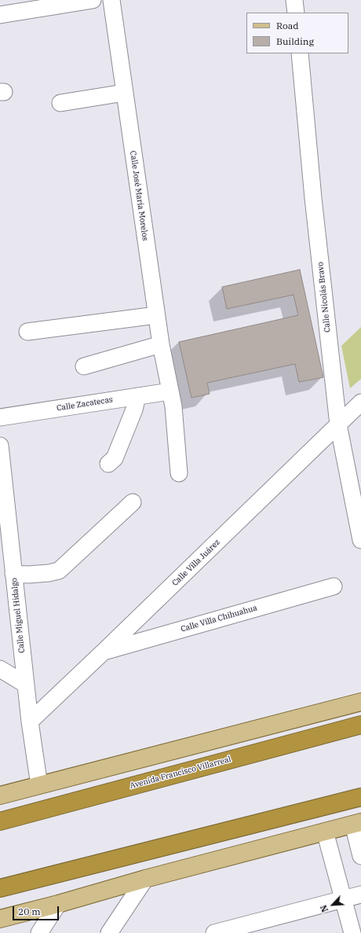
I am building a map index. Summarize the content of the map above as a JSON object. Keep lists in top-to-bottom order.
{
  "streets": {
    "highway": ["Avenida Francisco Villarreal"],
    "street": [
      "Calle José María Morelos",
      "Calle Nicolás Bravo",
      "Calle Zacatecas",
      "Calle Villa Juárez",
      "Calle Miguel Hidalgo",
      "Calle Villa Chihuahua"
    ]
  },
  "crossings": [
    ["Calle José María Morelos", "Calle Zacatecas"],
    ["Calle Nicolás Bravo", "Calle Villa Juárez"],
    ["Calle Villa Juárez", "Calle Miguel Hidalgo"],
    ["Calle Villa Juárez", "Calle Villa Chihuahua"]
  ],
  "legend": ["Road", "Building"],
  "scale_bar": "20 m",
  "north": "bottom left"
}
